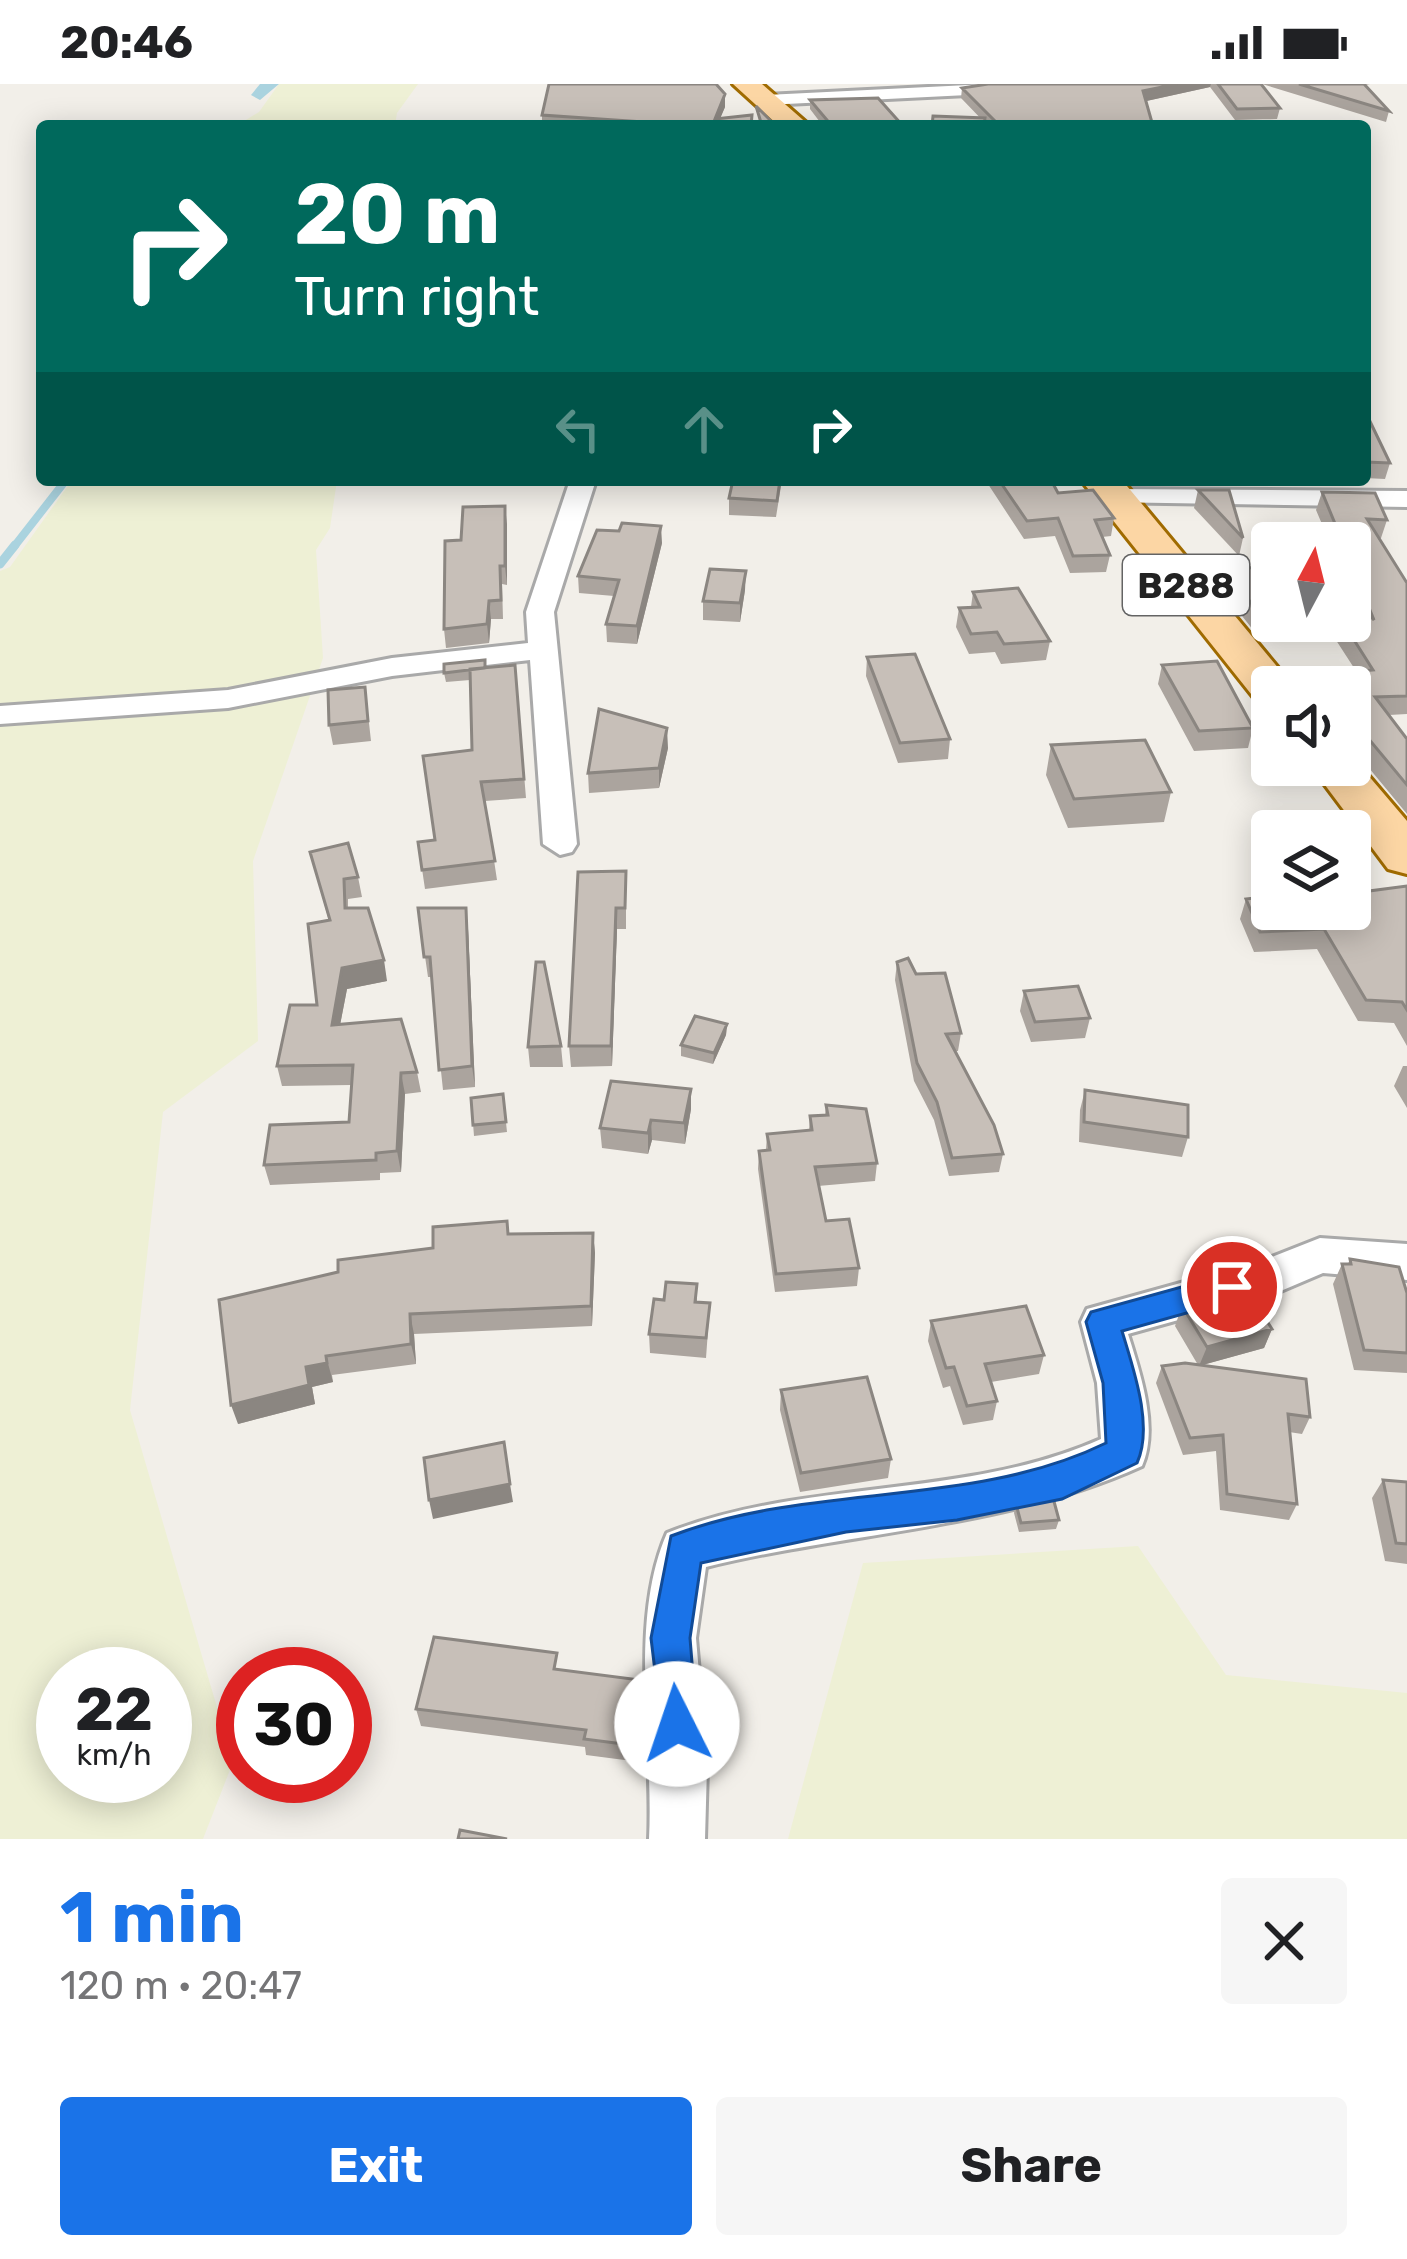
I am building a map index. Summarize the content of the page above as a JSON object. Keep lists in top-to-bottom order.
{
  "streets": {
    "main road": ["B288"]
  },
  "north": "top",
  "page": {
    "status": "20:46",
    "turn": ["20 m", "Turn right"],
    "speed": "22 km/h",
    "limit": "30",
    "heading": ["1 min", "120 m · 20:47"],
    "buttons": ["Exit", "Share"]
  }
}
